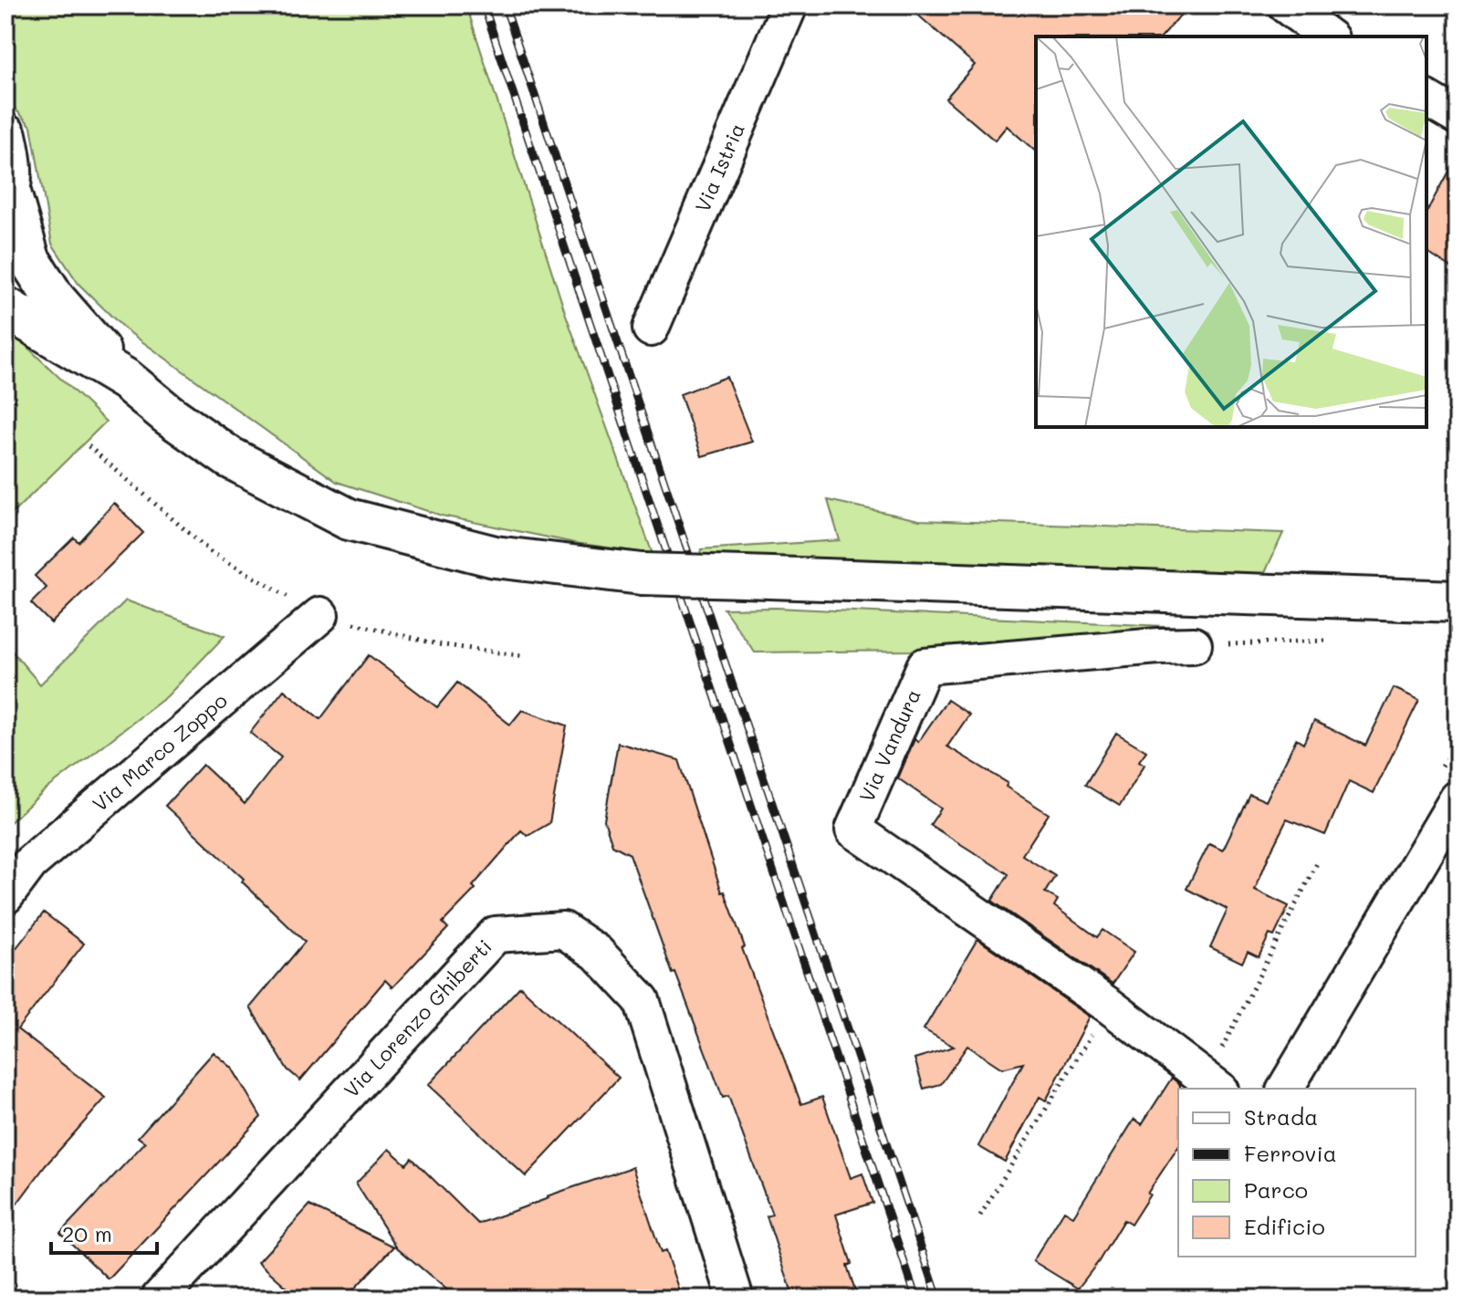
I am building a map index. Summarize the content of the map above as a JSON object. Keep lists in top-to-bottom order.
{
  "streets": {
    "street": [
      "Via Istria",
      "Via Vandura",
      "Via Marco Zoppo",
      "Via Lorenzo Ghiberti"
    ]
  },
  "legend": [
    "Strada",
    "Ferrovia",
    "Parco",
    "Edificio"
  ],
  "scale_bar": "20 m"
}
